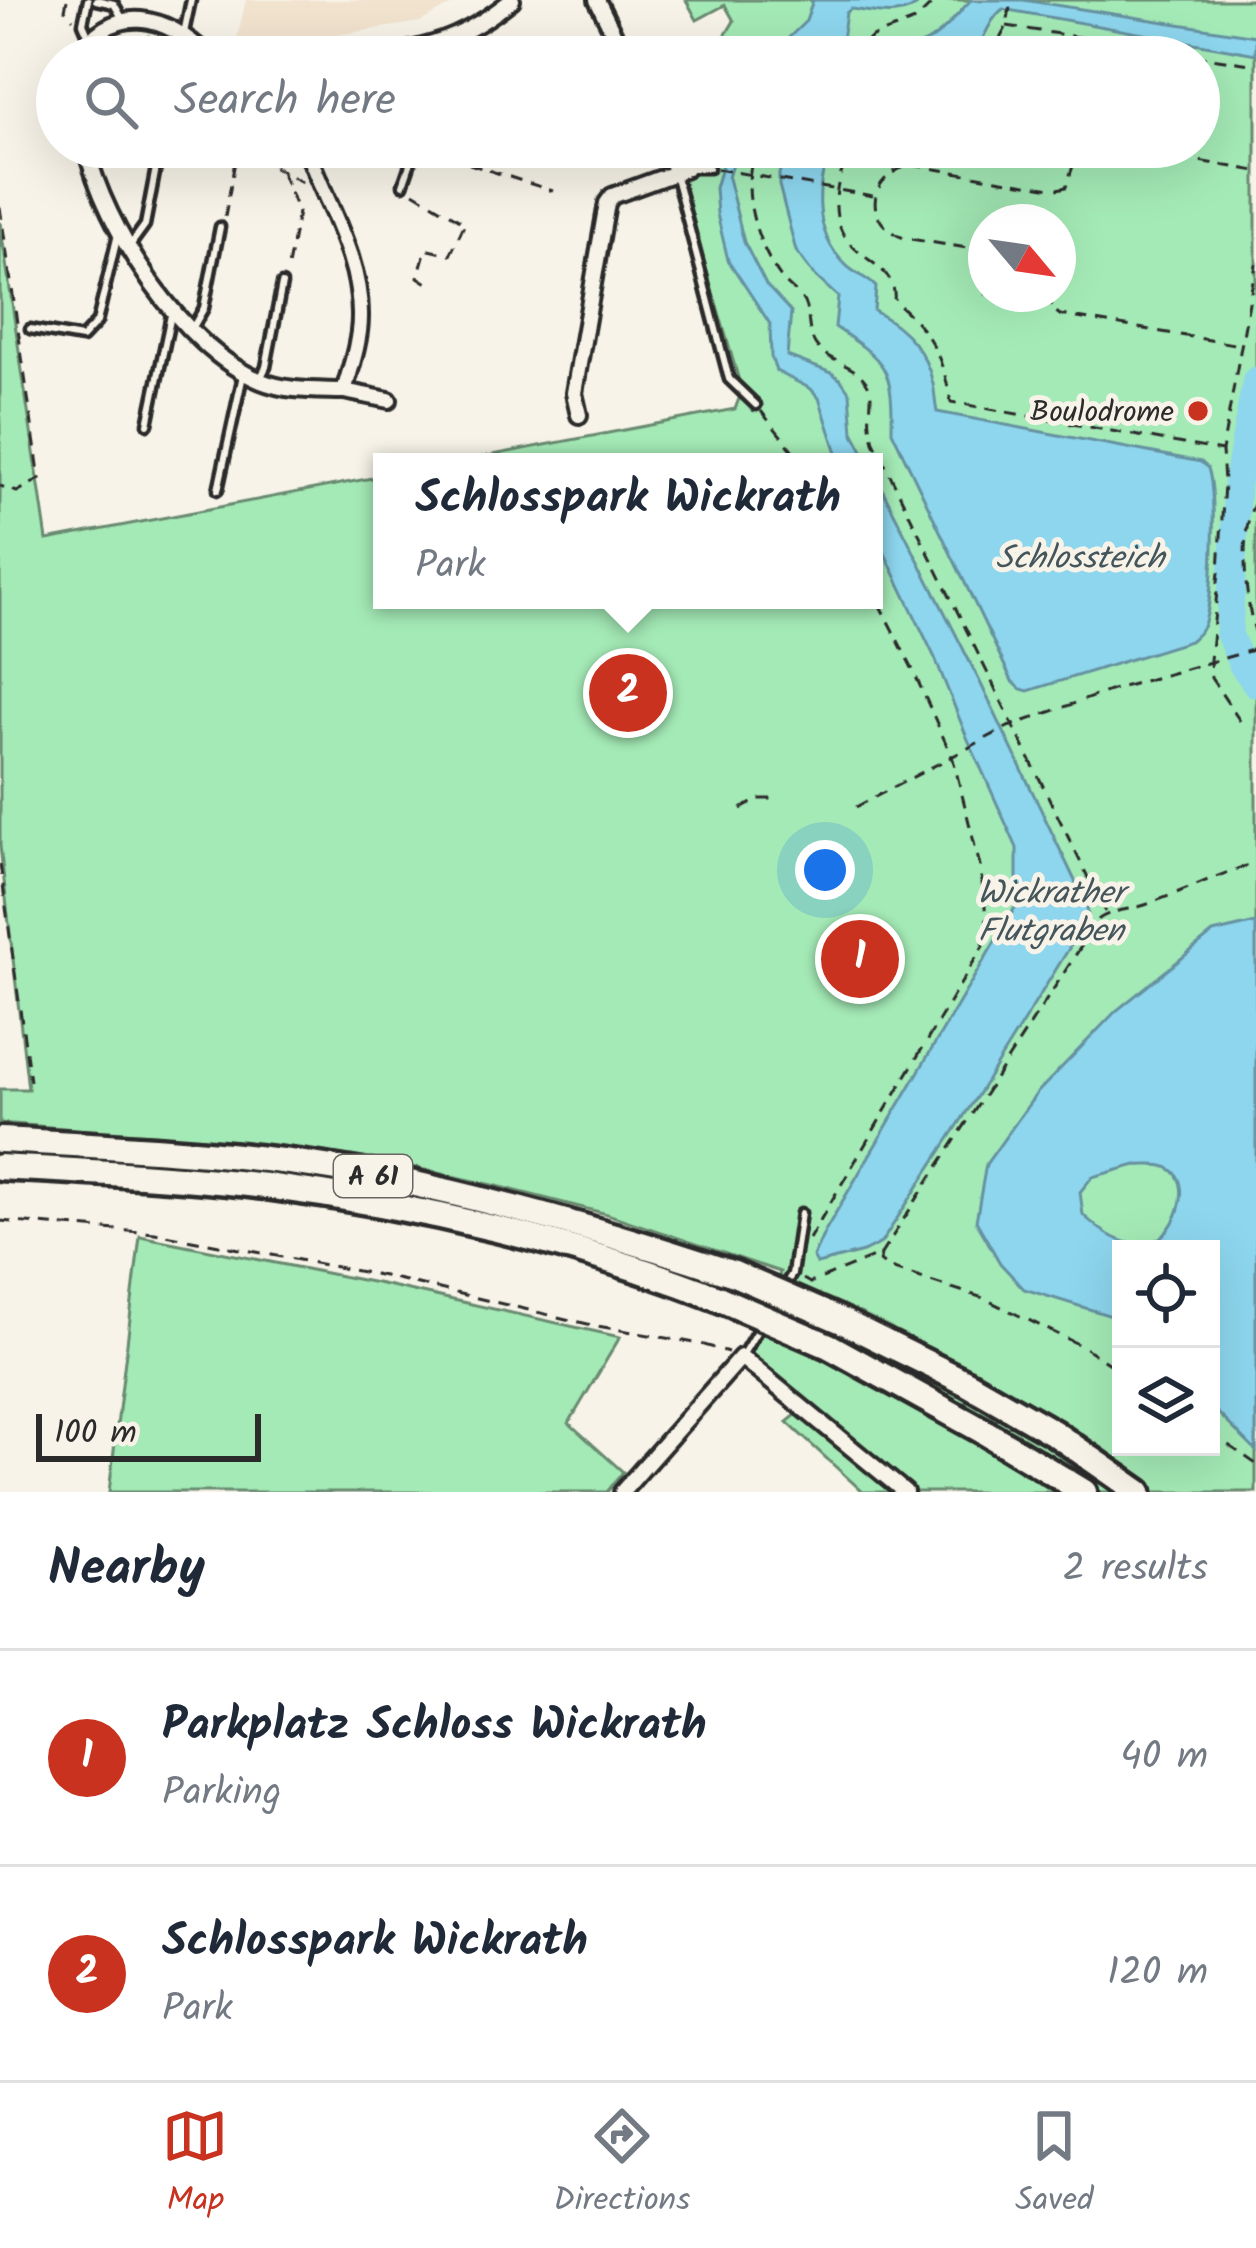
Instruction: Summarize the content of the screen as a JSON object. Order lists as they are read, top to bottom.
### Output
{
  "streets": {
    "highway": ["A 61"]
  },
  "water": ["Schlossteich", "Wickrather Flutgraben"],
  "places": ["Boulodrome"],
  "scale_bar": "100 m",
  "north": "bottom right",
  "page": {
    "search": "Search here",
    "popup": ["Schlosspark Wickrath", "Park"],
    "pins": ["2", "1"],
    "scale": "100 m",
    "heading": ["Nearby", "2 results"],
    "list": [
      {
        "mark": "1",
        "name": "Parkplatz Schloss Wickrath",
        "note": "Parking",
        "value": "40 m"
      },
      {
        "mark": "2",
        "name": "Schlosspark Wickrath",
        "note": "Park",
        "value": "120 m"
      }
    ],
    "nav": ["Map", "Directions", "Saved"]
  }
}
